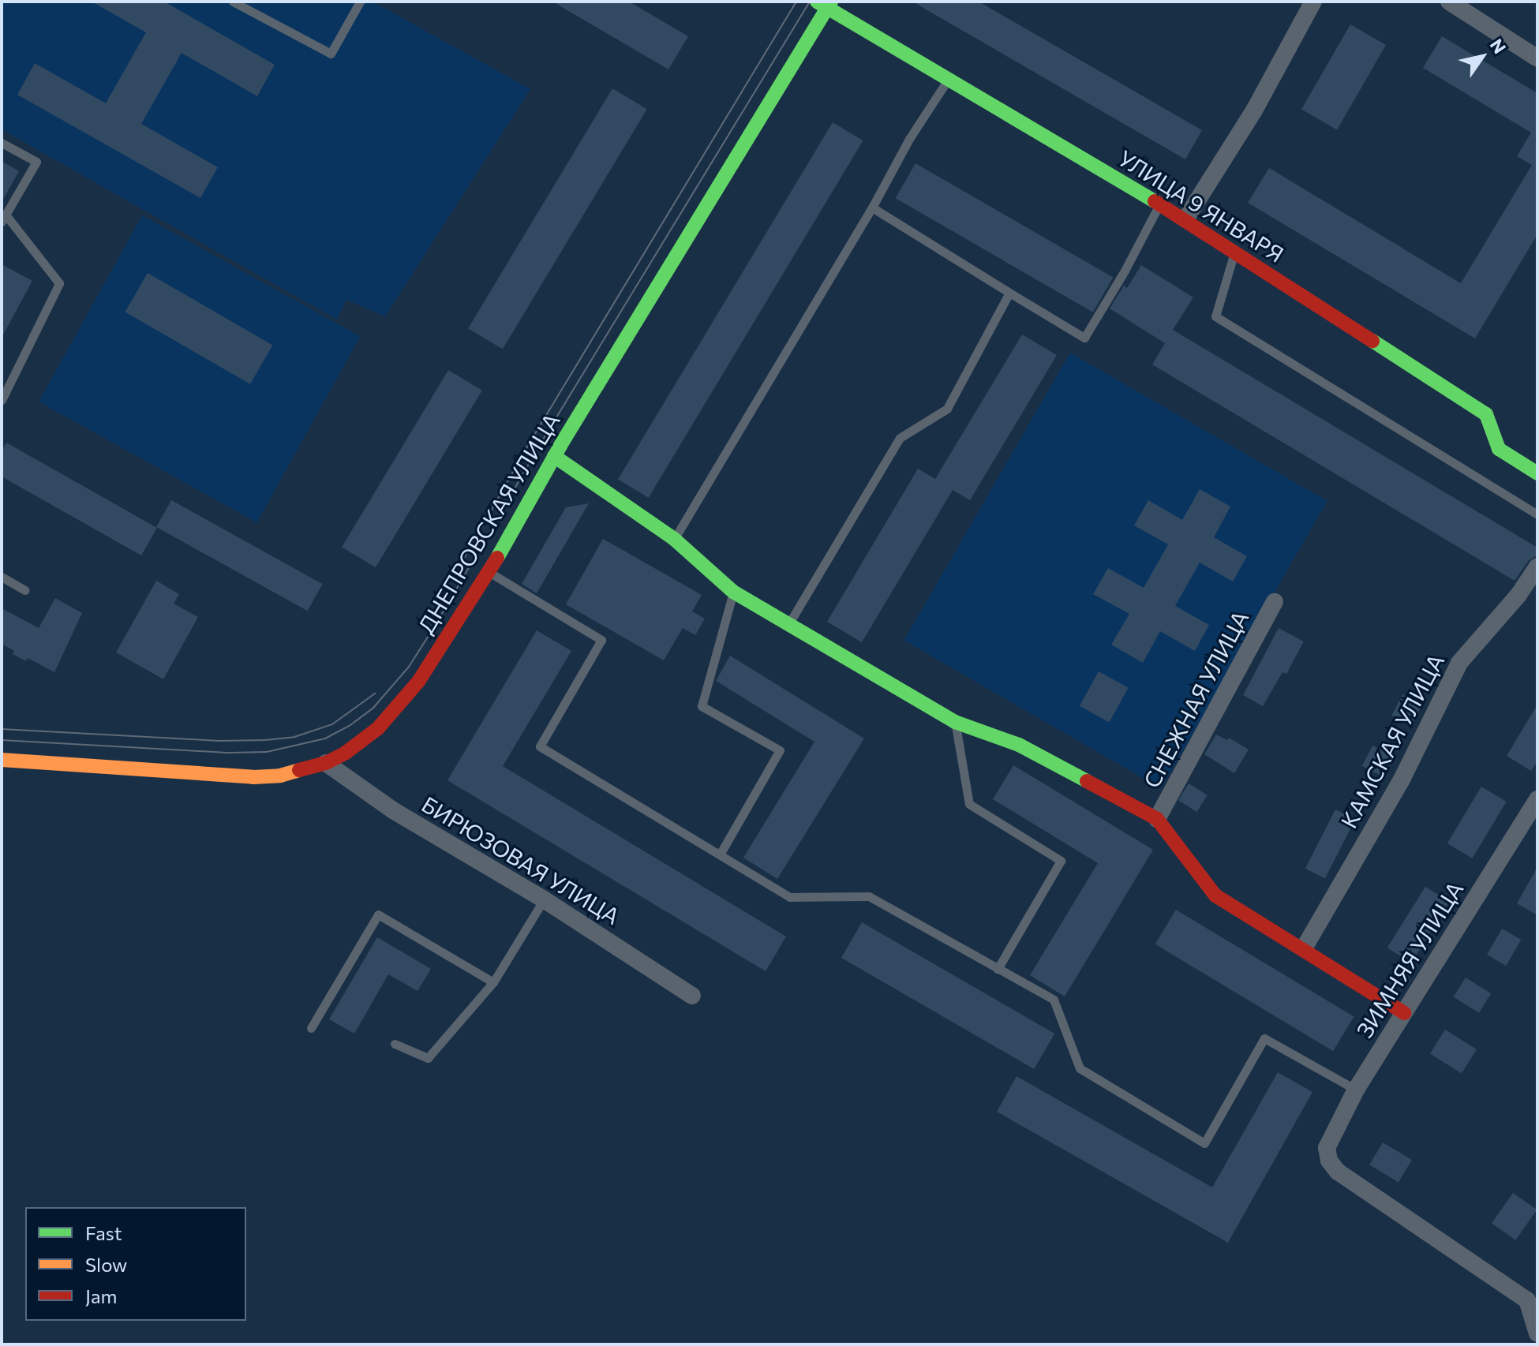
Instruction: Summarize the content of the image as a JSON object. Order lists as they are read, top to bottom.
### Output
{
  "streets": {
    "street": [
      "УЛИЦА 9 ЯНВАРЯ",
      "ДНЕПРОВСКАЯ УЛИЦА",
      "СНЕЖНАЯ УЛИЦА",
      "КАМСКАЯ УЛИЦА",
      "БИРЮЗОВАЯ УЛИЦА",
      "ЗИМНЯЯ УЛИЦА"
    ]
  },
  "crossings": [
    ["УЛИЦА 9 ЯНВАРЯ", "ДНЕПРОВСКАЯ УЛИЦА"],
    ["ДНЕПРОВСКАЯ УЛИЦА", "БИРЮЗОВАЯ УЛИЦА"]
  ],
  "legend": ["Fast", "Slow", "Jam"],
  "north": "top right"
}
